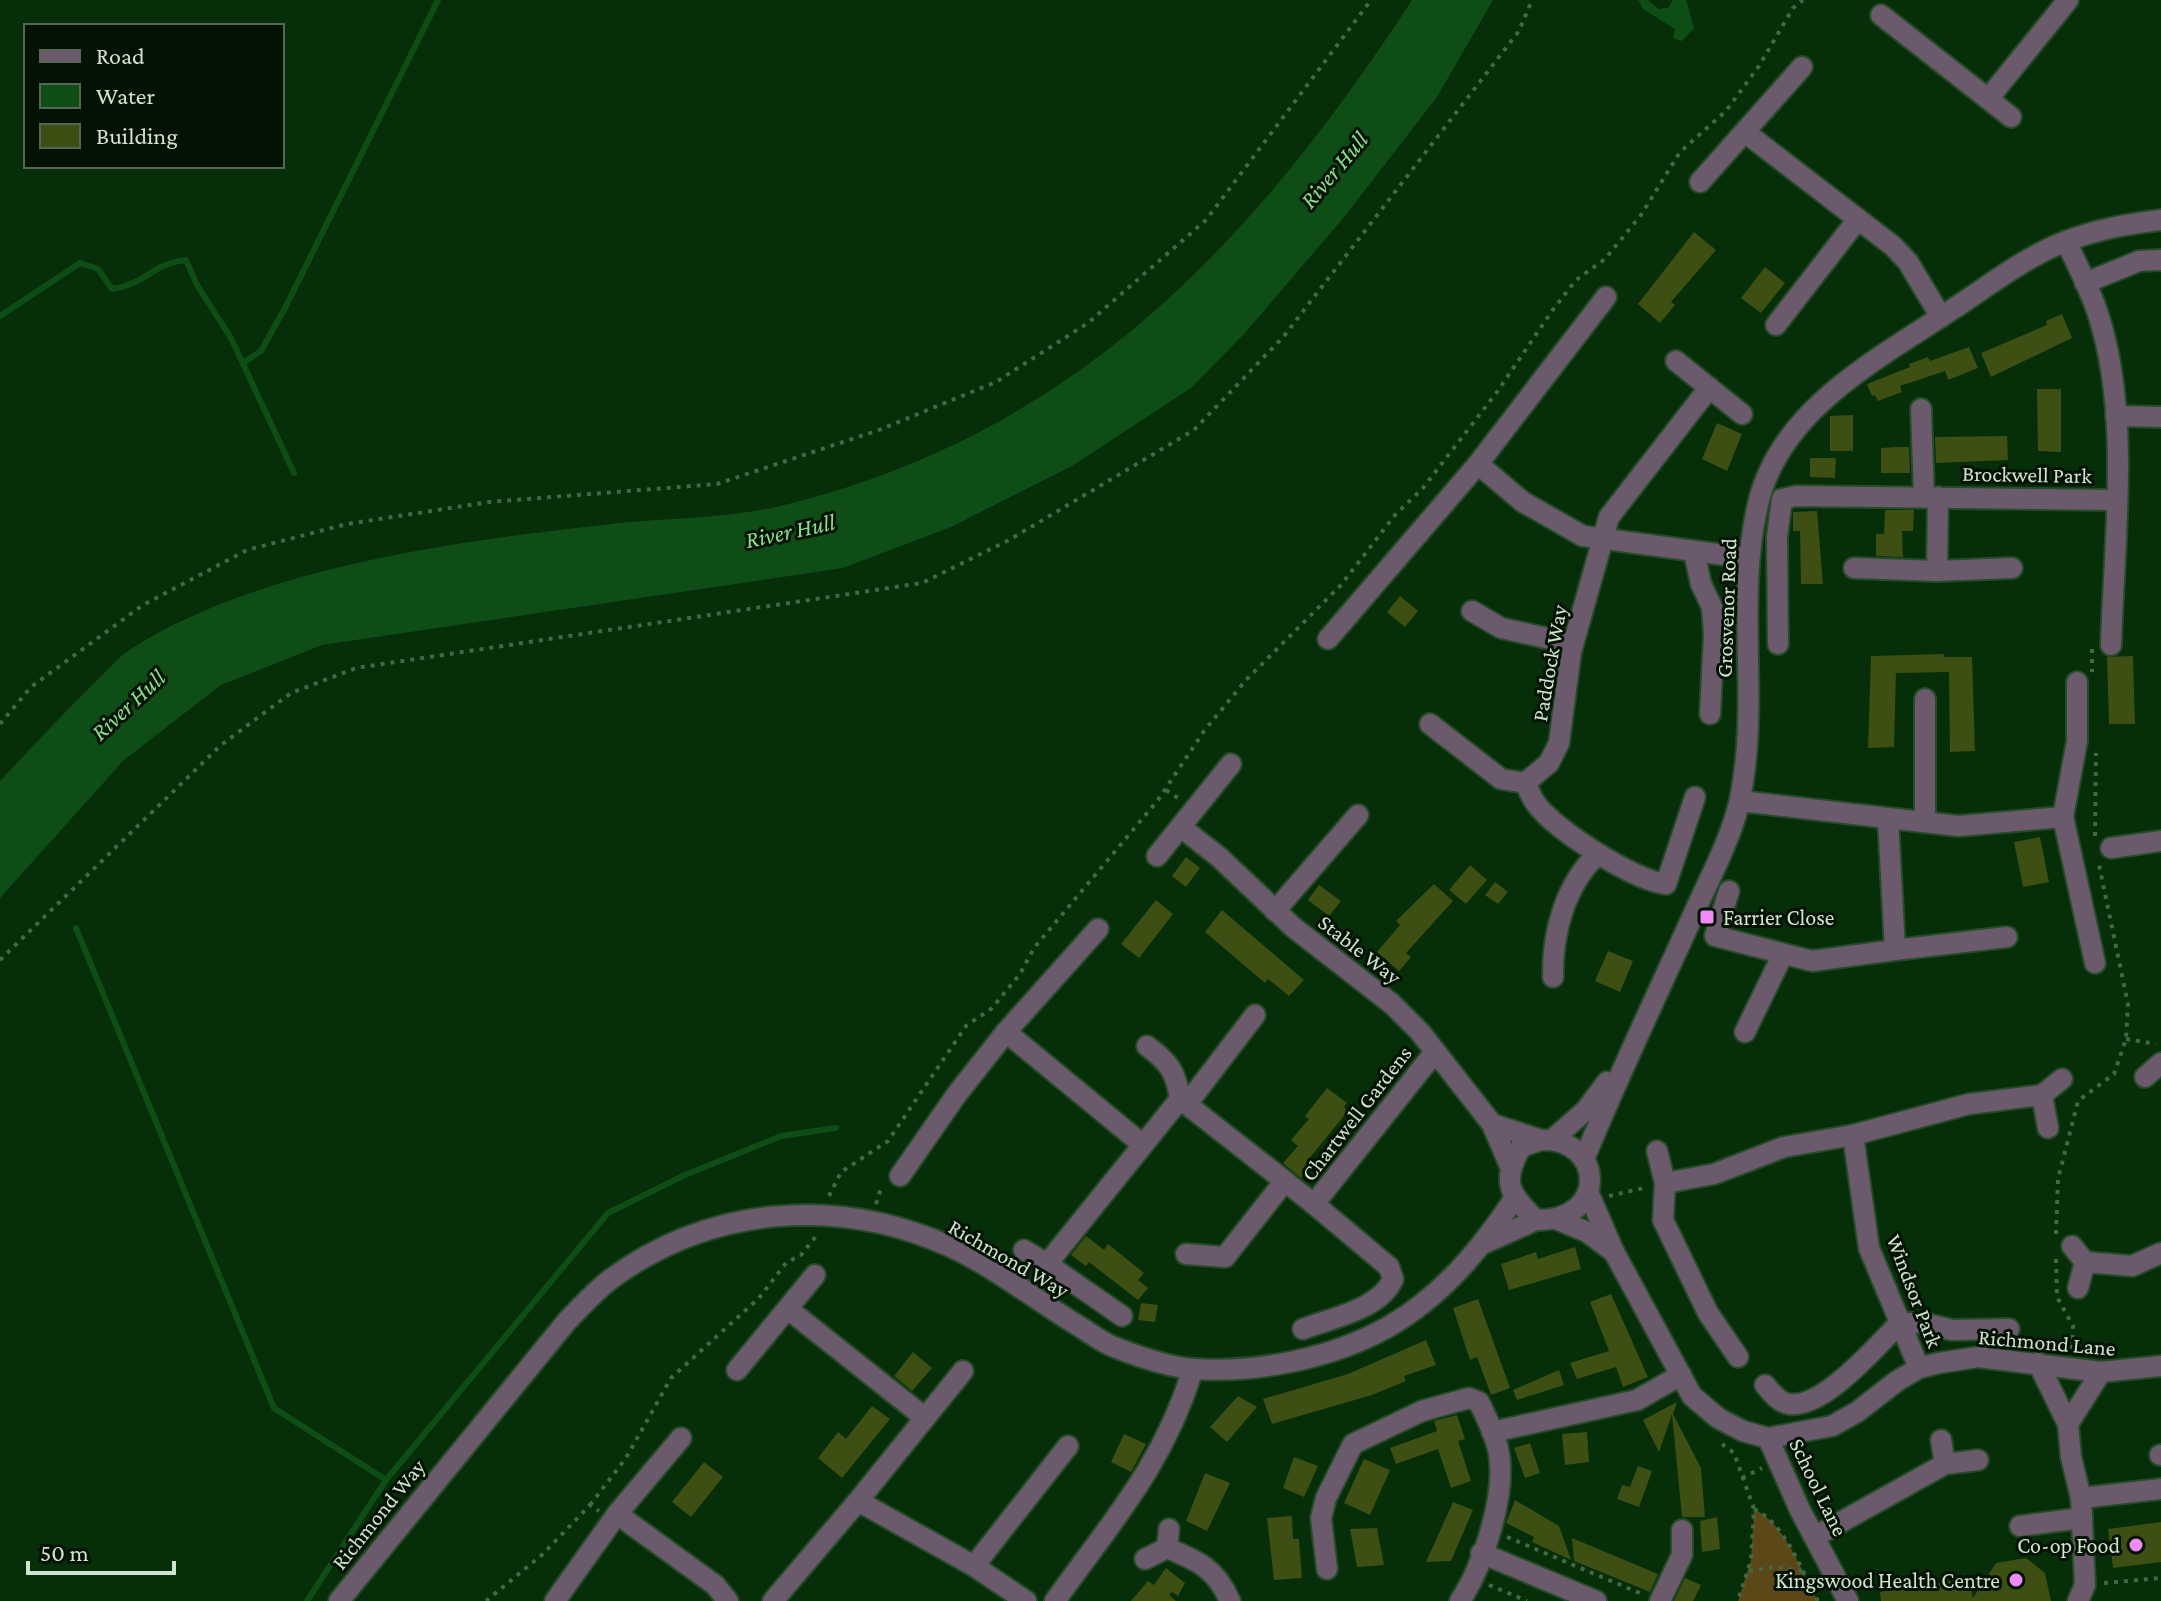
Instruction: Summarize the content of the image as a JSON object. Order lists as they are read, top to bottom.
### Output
{
  "streets": {
    "street": [
      "Brockwell Park",
      "Grosvenor Road",
      "Paddock Way",
      "Stable Way",
      "Chartwell Gardens",
      "Richmond Way",
      "Windsor Park",
      "Richmond Lane",
      "School Lane"
    ]
  },
  "crossings": [
    ["Brockwell Park", "Grosvenor Road"],
    ["Grosvenor Road", "Stable Way"],
    ["Grosvenor Road", "Richmond Way"],
    ["Stable Way", "Chartwell Gardens"],
    ["Stable Way", "Richmond Way"],
    ["Windsor Park", "Richmond Lane"],
    ["Richmond Lane", "School Lane"]
  ],
  "water": ["River Hull"],
  "places": {
    "transit": ["Farrier Close"],
    "other": ["Co-op Food", "Kingswood Health Centre"]
  },
  "legend": ["Road", "Water", "Building"],
  "scale_bar": "50 m"
}
